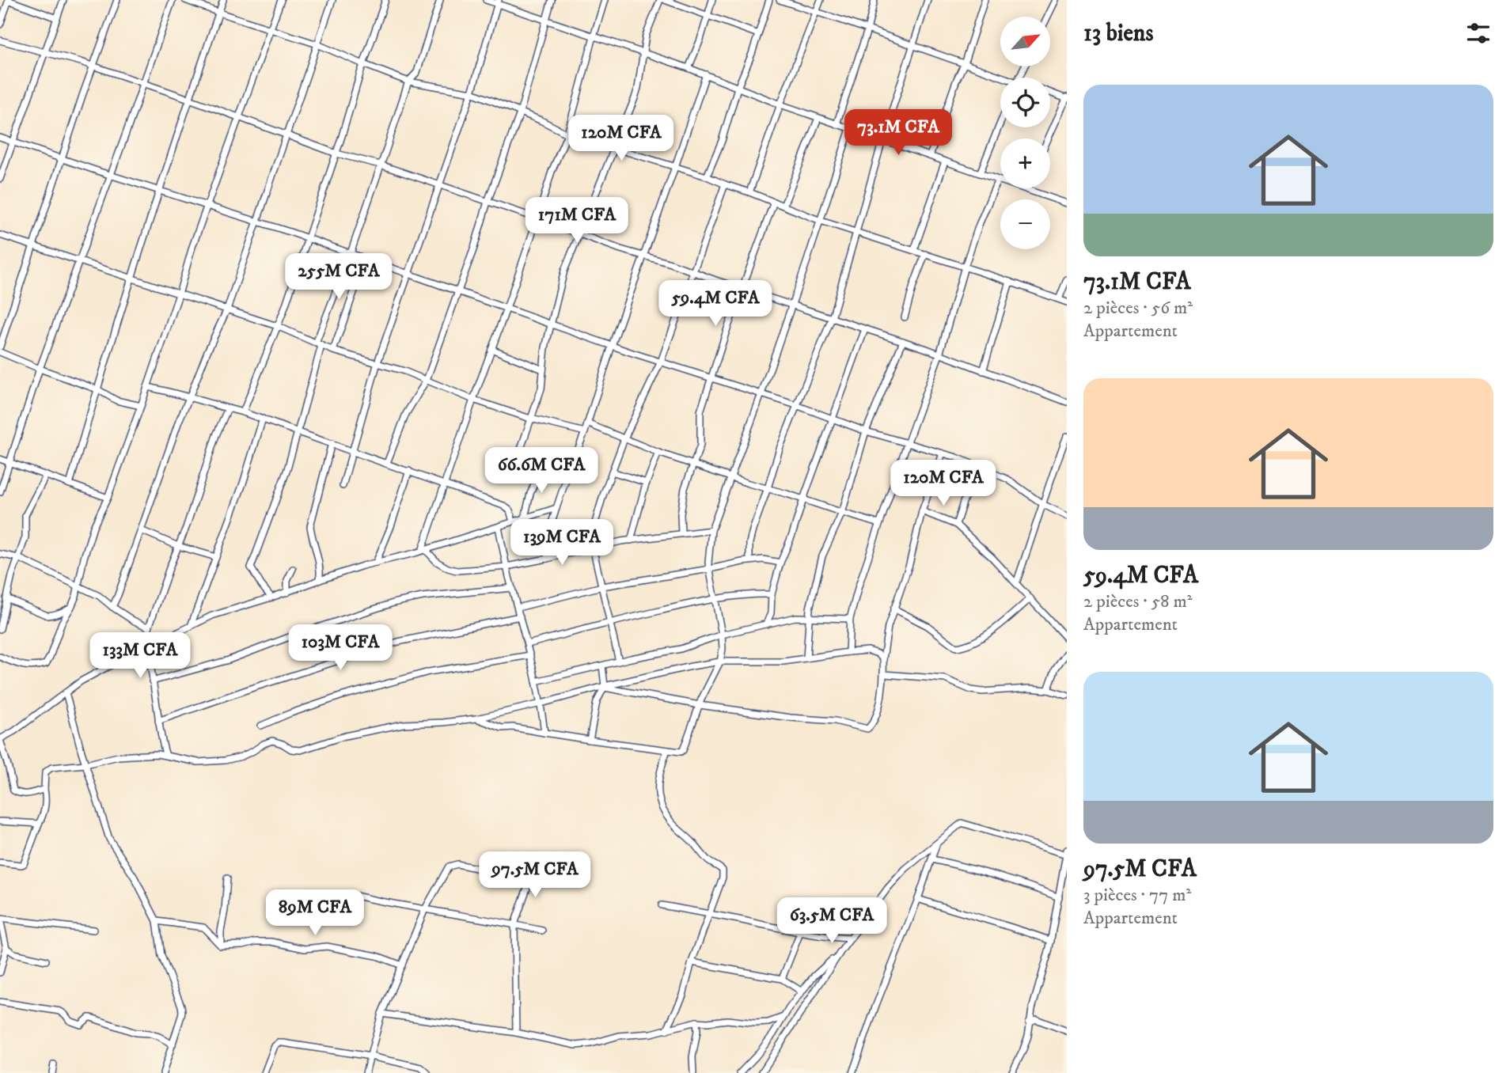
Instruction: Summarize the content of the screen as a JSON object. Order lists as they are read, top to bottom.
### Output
{
  "north": "top right",
  "page": {
    "heading": "13 biens",
    "map_buttons": ["+", "−"],
    "list": [
      {
        "name": "73.1M CFA",
        "note": "2 pièces · 56 m² · Appartement"
      },
      {
        "name": "59.4M CFA",
        "note": "2 pièces · 58 m² · Appartement"
      },
      {
        "name": "97.5M CFA",
        "note": "3 pièces · 77 m² · Appartement"
      }
    ],
    "price": [
      "73.1M CFA",
      "120M CFA",
      "171M CFA",
      "255M CFA",
      "59.4M CFA",
      "66.6M CFA",
      "120M CFA",
      "139M CFA",
      "103M CFA",
      "133M CFA",
      "97.5M CFA",
      "89M CFA",
      "63.5M CFA"
    ]
  }
}
